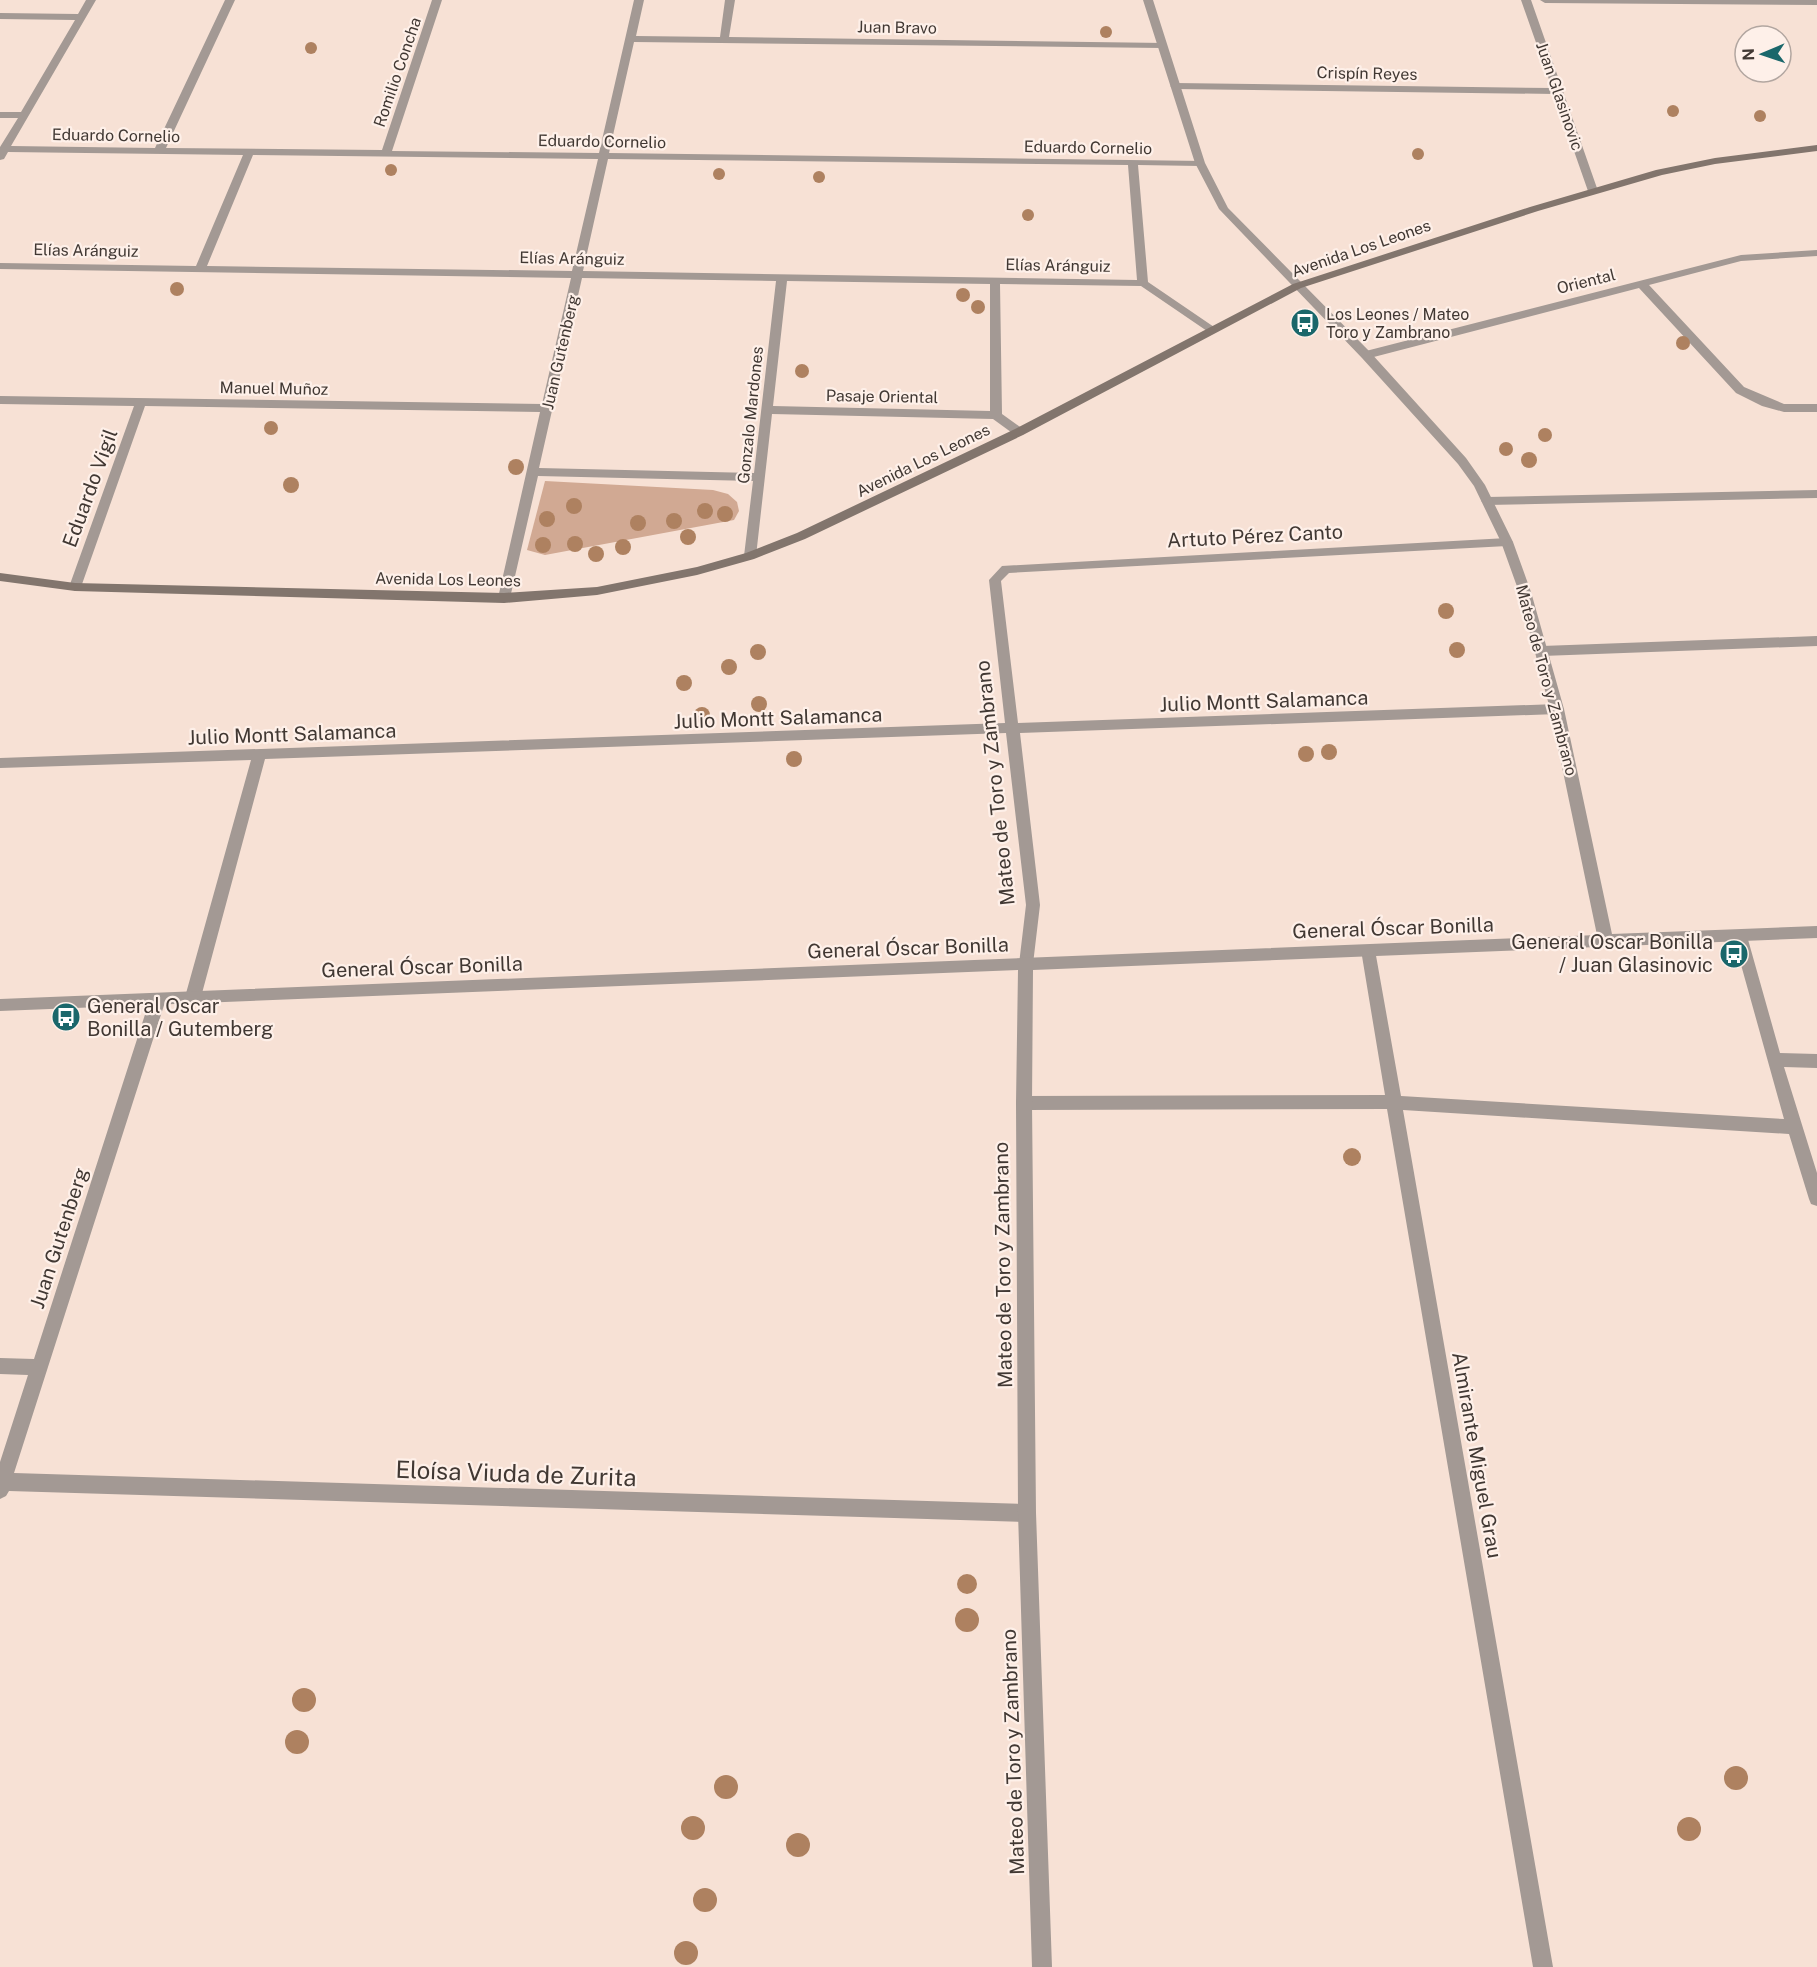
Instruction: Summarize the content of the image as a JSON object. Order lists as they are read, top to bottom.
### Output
{
  "streets": {
    "main road": ["Avenida Los Leones"],
    "street": [
      "Juan Bravo",
      "Romilio Concha",
      "Crispín Reyes",
      "Juan Glasinovic",
      "Eduardo Cornelio",
      "Elías Aránguiz",
      "Oriental",
      "Juan Gutenberg",
      "Manuel Muñoz",
      "Pasaje Oriental",
      "Gonzalo Mardones",
      "Eduardo Vigil",
      "Artuto Pérez Canto",
      "Mateo de Toro y Zambrano",
      "Julio Montt Salamanca",
      "General Óscar Bonilla",
      "Almirante Miguel Grau",
      "Eloísa Viuda de Zurita"
    ]
  },
  "crossings": [
    ["Juan Bravo", "Juan Gutenberg"],
    ["Juan Bravo", "Mateo de Toro y Zambrano"],
    ["Romilio Concha", "Eduardo Cornelio"],
    ["Crispín Reyes", "Juan Glasinovic"],
    ["Crispín Reyes", "Mateo de Toro y Zambrano"],
    ["Juan Glasinovic", "Avenida Los Leones"],
    ["Eduardo Cornelio", "Juan Gutenberg"],
    ["Eduardo Cornelio", "Mateo de Toro y Zambrano"],
    ["Avenida Los Leones", "Juan Gutenberg"],
    ["Avenida Los Leones", "Gonzalo Mardones"],
    ["Avenida Los Leones", "Eduardo Vigil"],
    ["Avenida Los Leones", "Mateo de Toro y Zambrano"],
    ["Elías Aránguiz", "Juan Gutenberg"],
    ["Elías Aránguiz", "Gonzalo Mardones"],
    ["Oriental", "Mateo de Toro y Zambrano"],
    ["Juan Gutenberg", "Manuel Muñoz"],
    ["Juan Gutenberg", "General Óscar Bonilla"],
    ["Juan Gutenberg", "Eloísa Viuda de Zurita"],
    ["Manuel Muñoz", "Eduardo Vigil"],
    ["Pasaje Oriental", "Gonzalo Mardones"],
    ["Artuto Pérez Canto", "Mateo de Toro y Zambrano"],
    ["Mateo de Toro y Zambrano", "Julio Montt Salamanca"],
    ["Mateo de Toro y Zambrano", "General Óscar Bonilla"],
    ["Mateo de Toro y Zambrano", "Eloísa Viuda de Zurita"],
    ["General Óscar Bonilla", "Almirante Miguel Grau"]
  ],
  "places": {
    "bus stop": ["Los Leones / Mateo Toro y Zambrano", "General Oscar Bonilla / Juan Glasinovic", "General Oscar Bonilla / Gutemberg"]
  },
  "north": "left"
}
